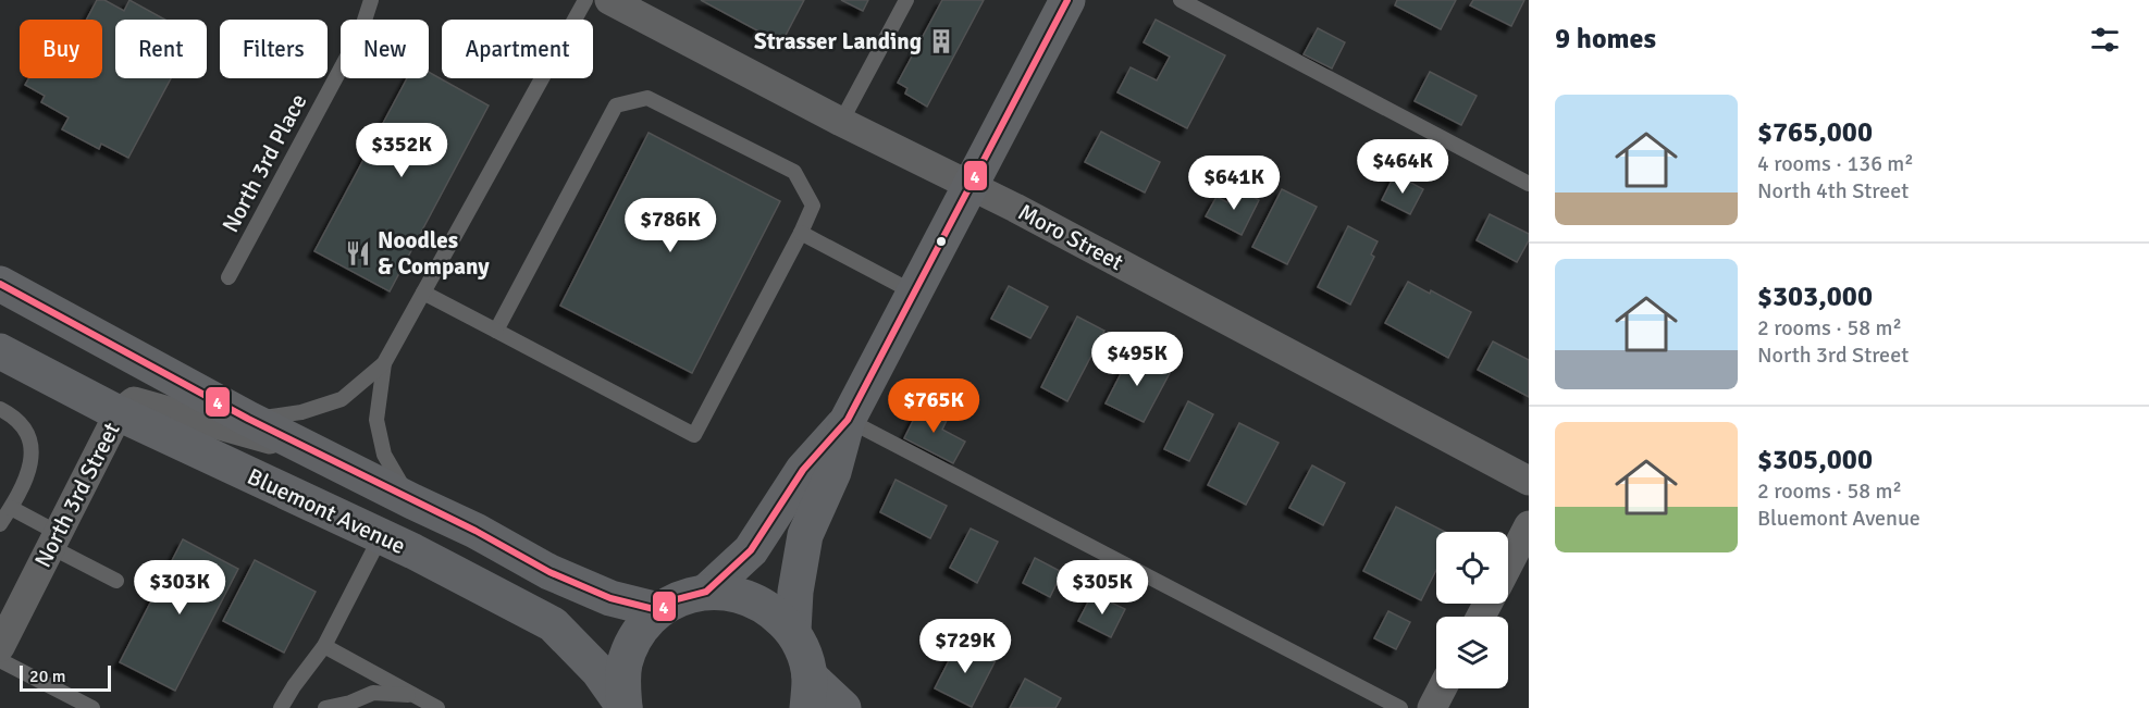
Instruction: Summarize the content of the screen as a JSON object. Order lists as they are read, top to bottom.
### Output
{
  "streets": {
    "main road": ["Bluemont Avenue"],
    "street": ["Moro Street", "North 3rd Street"],
    "lane": ["North 3rd Place"]
  },
  "crossings": [
    ["North 3rd Street", "Bluemont Avenue"]
  ],
  "places": {
    "building": ["Strasser Landing"],
    "restaurant": ["Noodles & Company"]
  },
  "lines": ["transit line 4"],
  "scale_bar": "20 m",
  "page": {
    "heading": "9 homes",
    "chip": [
      "Buy",
      "Rent",
      "Filters",
      "New",
      "Apartment"
    ],
    "list": [
      {
        "name": "$765,000",
        "note": "4 rooms · 136 m² · North 4th Street"
      },
      {
        "name": "$303,000",
        "note": "2 rooms · 58 m² · North 3rd Street"
      },
      {
        "name": "$305,000",
        "note": "2 rooms · 58 m² · Bluemont Avenue"
      }
    ],
    "price": [
      "$352K",
      "$464K",
      "$641K",
      "$786K",
      "$495K",
      "$765K",
      "$303K",
      "$305K",
      "$729K"
    ],
    "scale": "20 m"
  }
}
